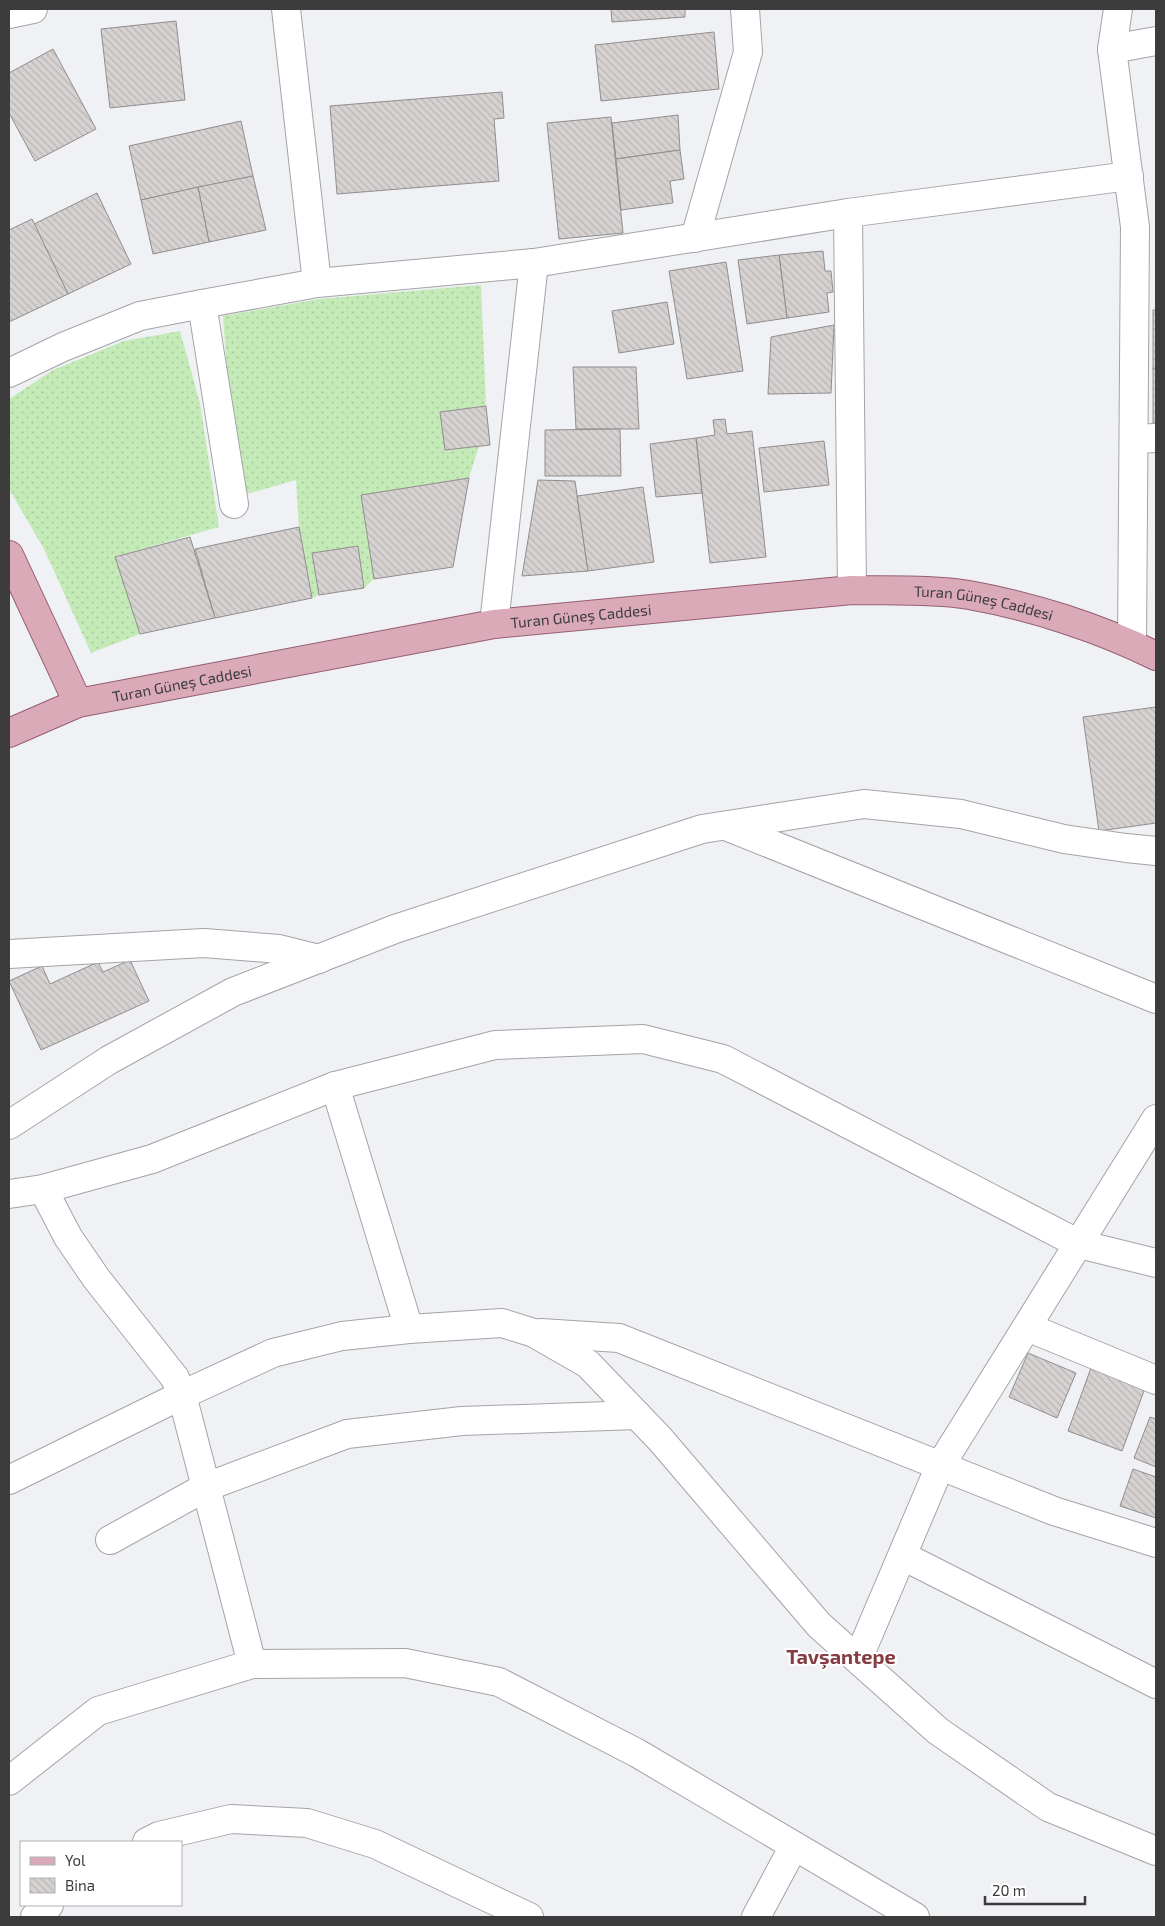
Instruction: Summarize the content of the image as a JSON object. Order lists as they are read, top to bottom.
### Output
{
  "streets": {
    "main road": ["Turan Güneş Caddesi"]
  },
  "districts": ["Tavşantepe"],
  "legend": ["Yol", "Bina"],
  "scale_bar": "20 m"
}
